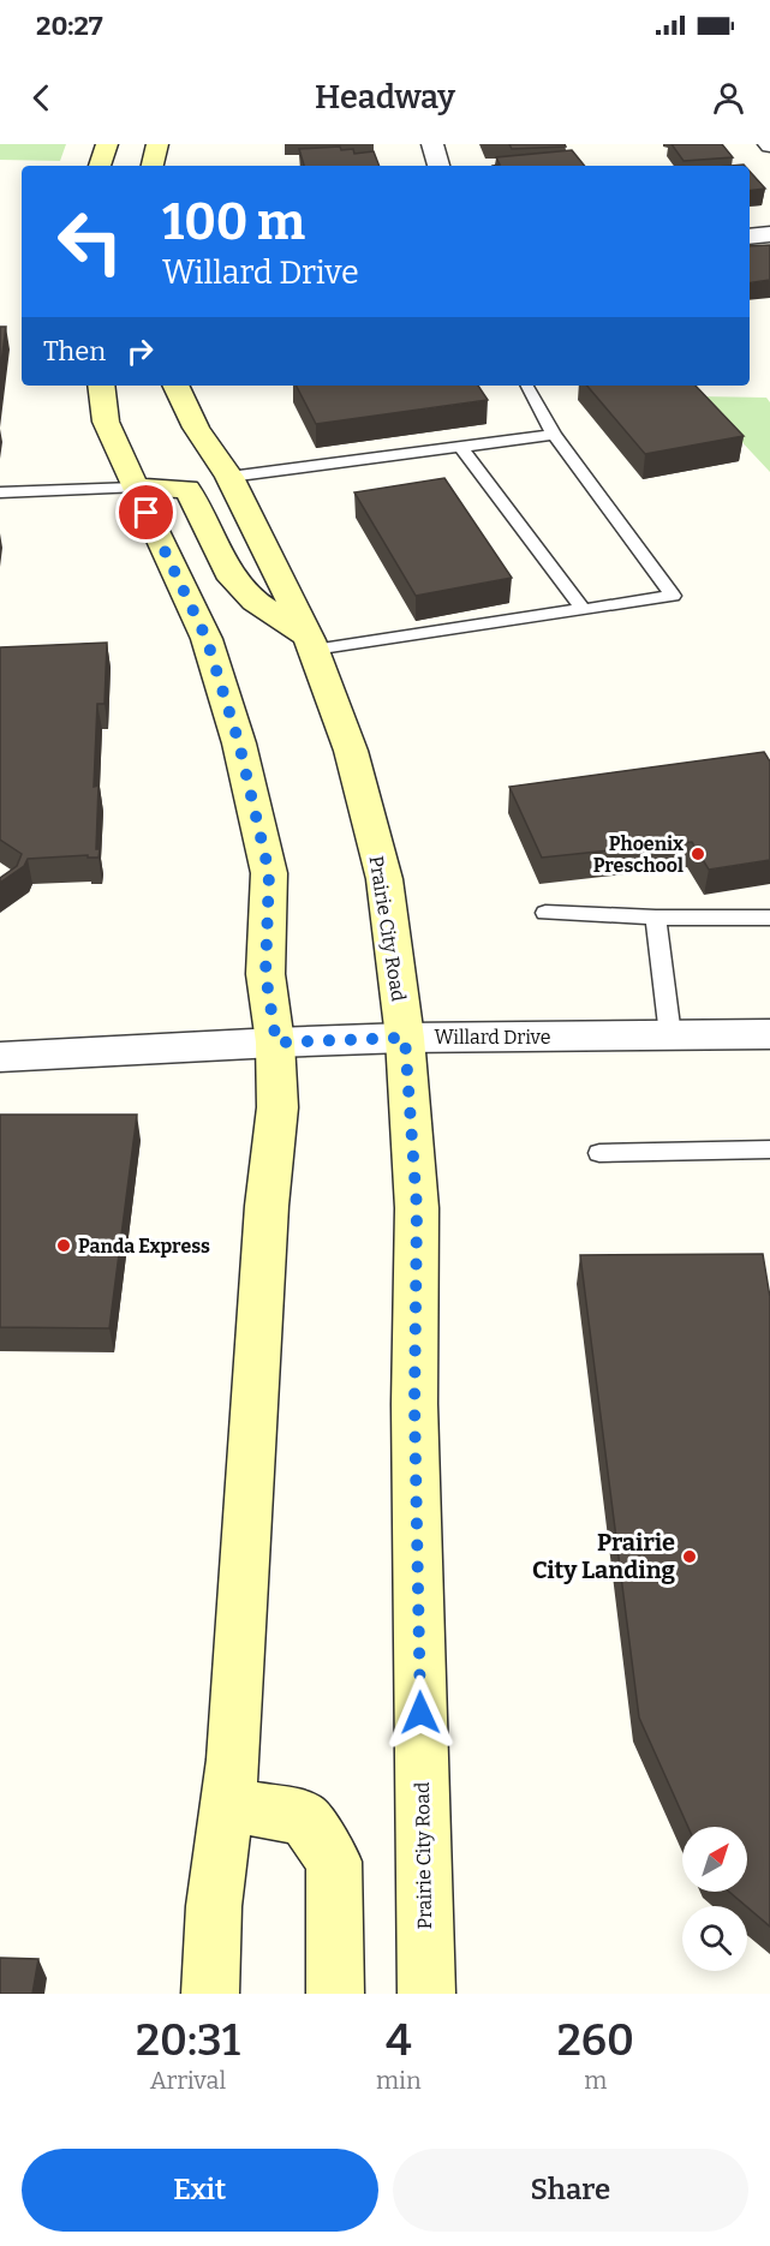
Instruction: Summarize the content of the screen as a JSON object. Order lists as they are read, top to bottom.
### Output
{
  "streets": {
    "main road": ["Prairie City Road"],
    "street": ["Willard Drive"]
  },
  "crossings": [
    ["Prairie City Road", "Willard Drive"]
  ],
  "places": ["Phoenix Preschool", "Panda Express", "Prairie City Landing"],
  "north": "top right",
  "page": {
    "status": "20:27",
    "header": "Headway",
    "turn": ["100 m", "Willard Drive"],
    "then": "Then",
    "eta": [
      "20:31",
      "Arrival",
      "4",
      "min",
      "260",
      "m"
    ],
    "buttons": ["Exit", "Share"]
  }
}
